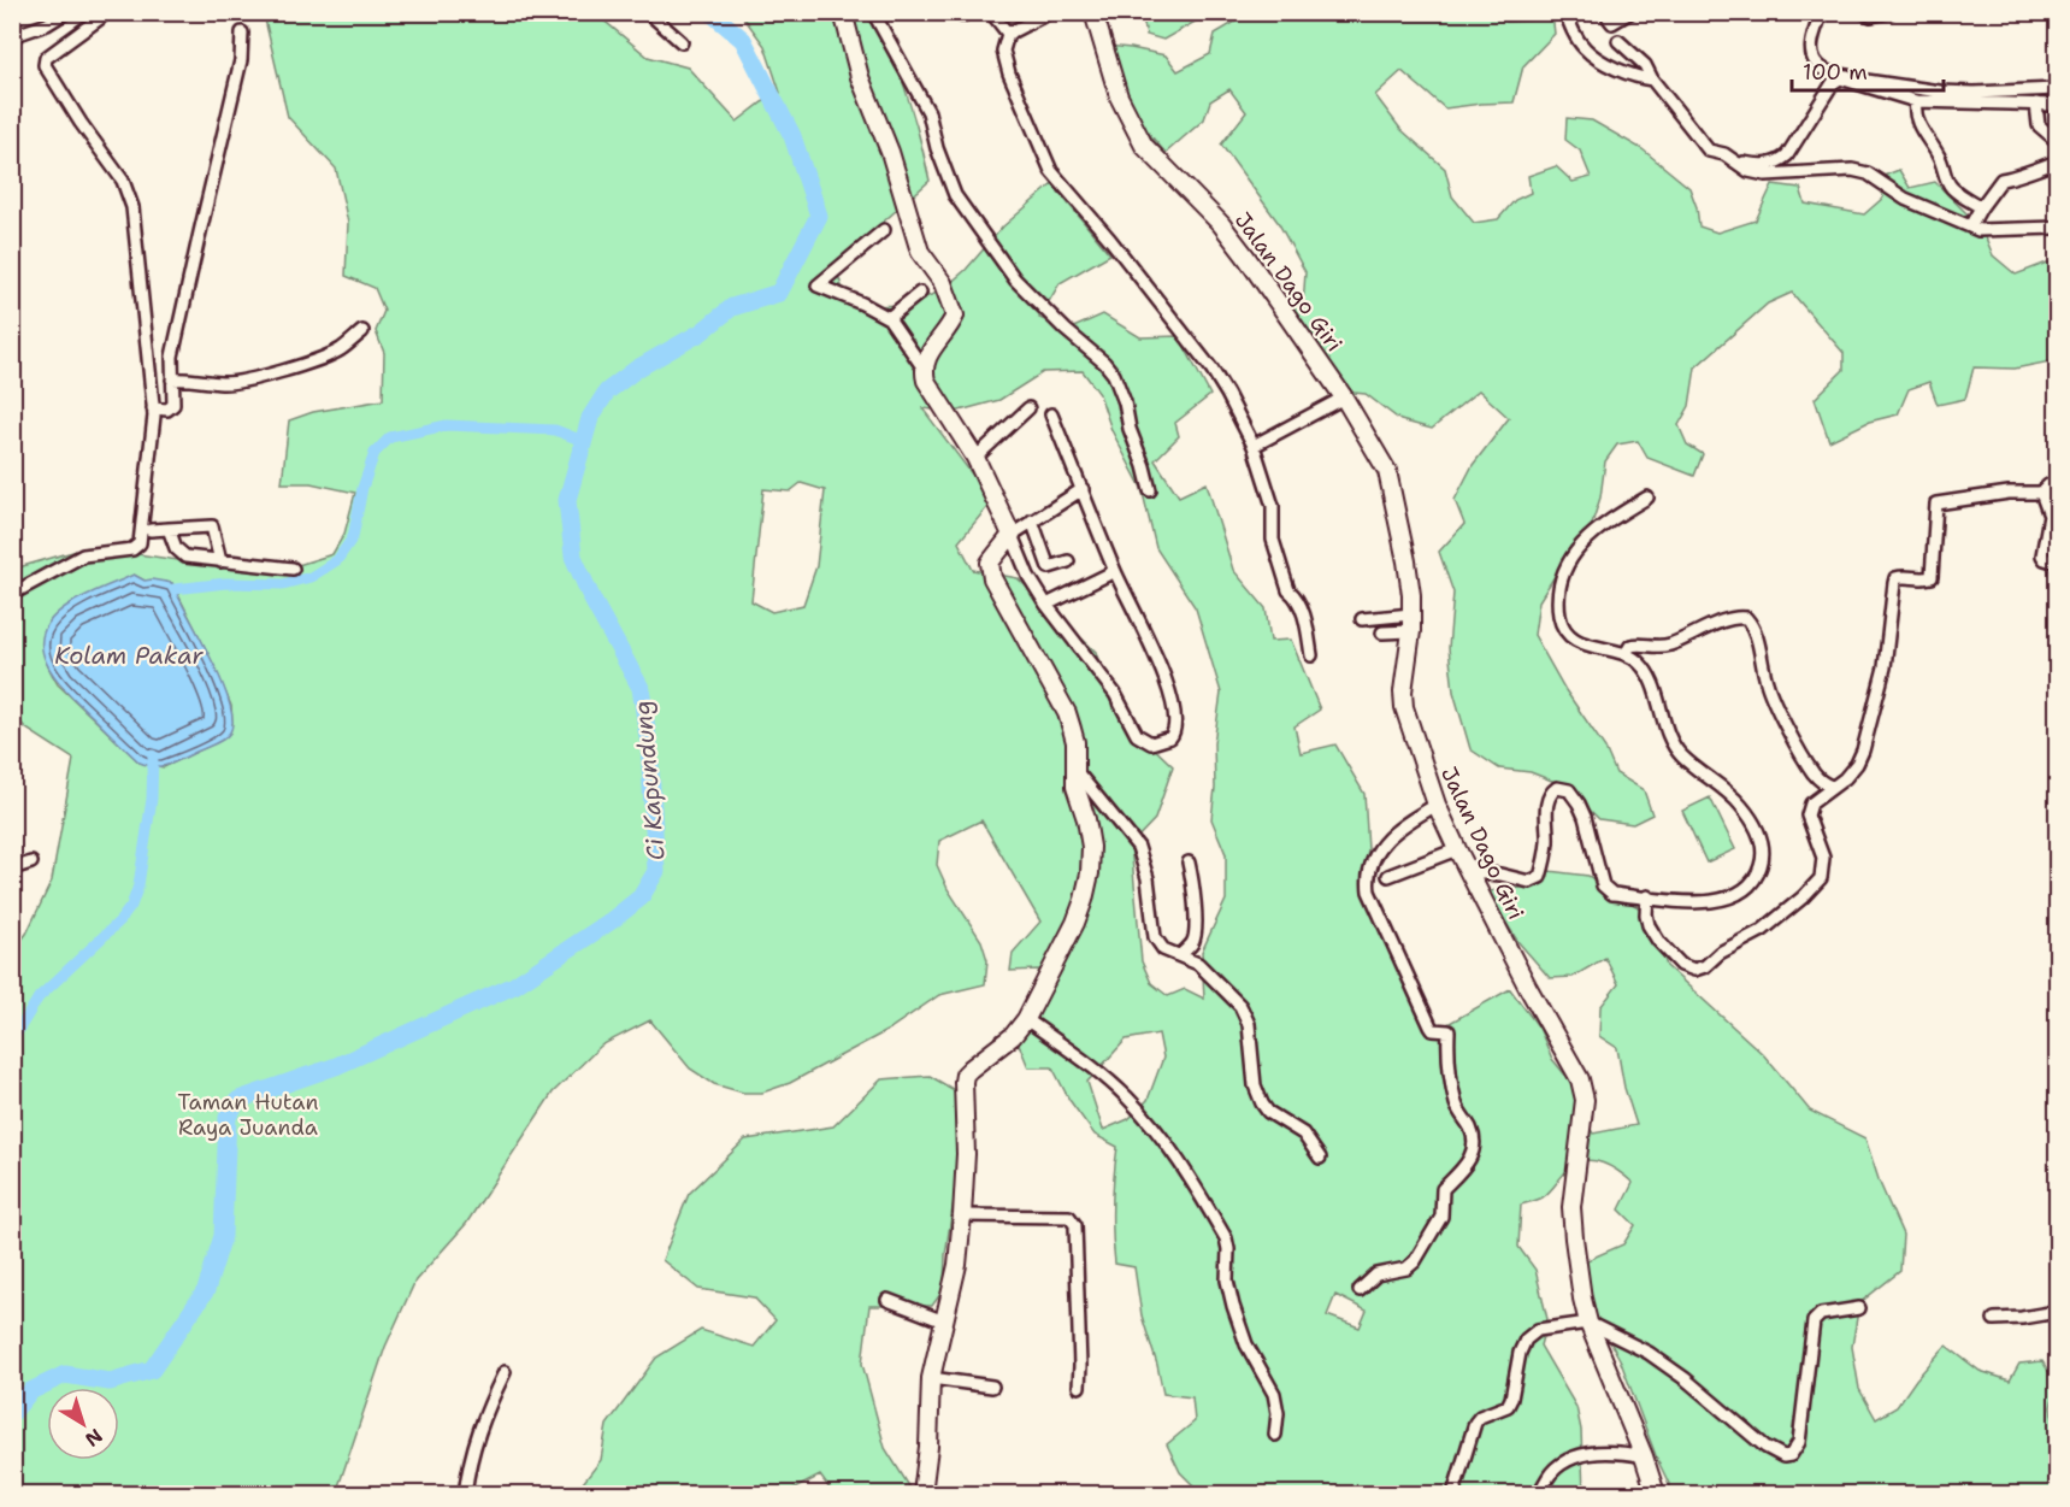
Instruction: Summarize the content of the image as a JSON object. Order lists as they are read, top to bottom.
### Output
{
  "streets": {
    "main road": ["Jalan Dago Giri"]
  },
  "water": ["Kolam Pakar", "Ci Kapundung"],
  "parks": ["Taman Hutan Raya Juanda"],
  "scale_bar": "100 m",
  "north": "bottom right"
}
